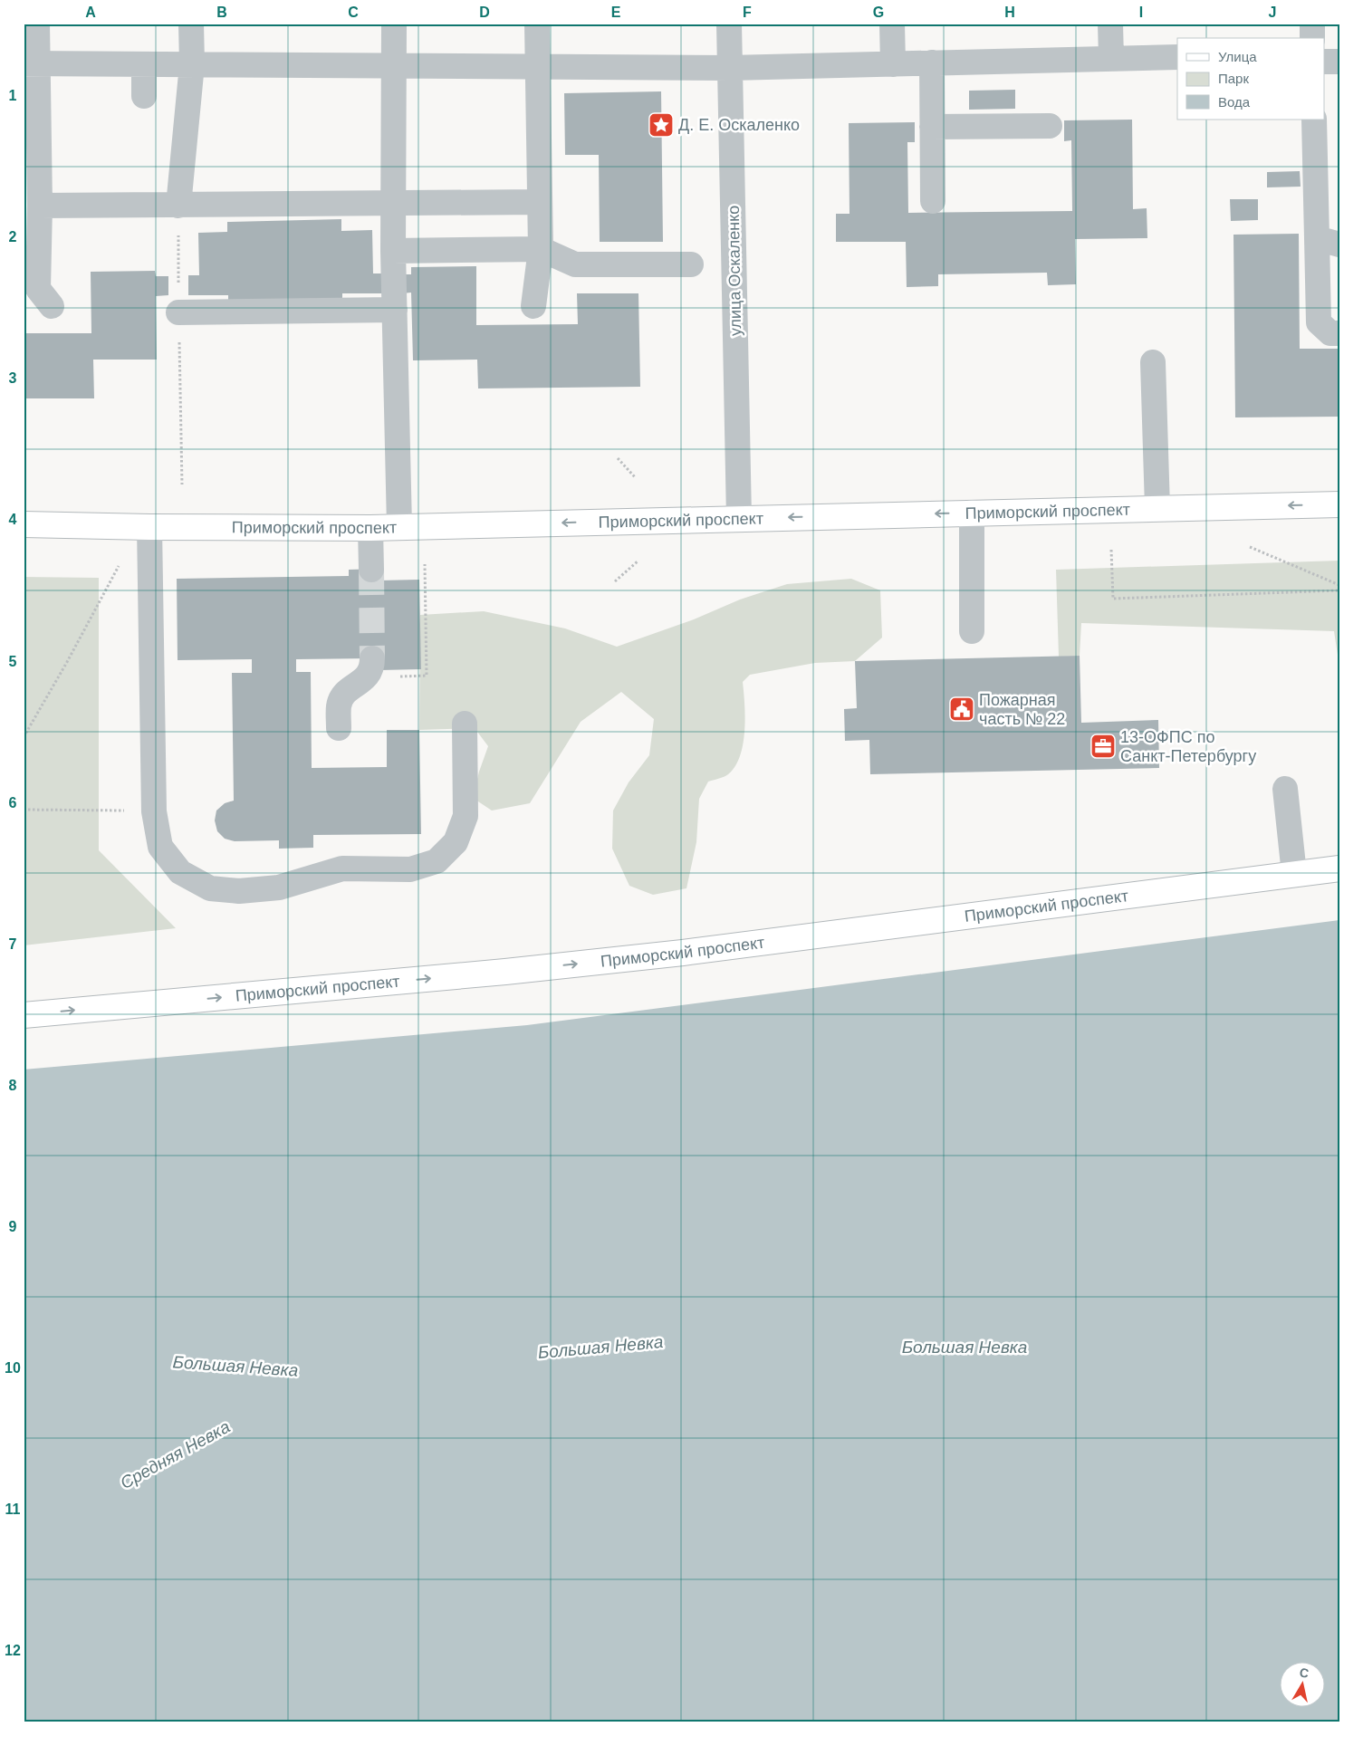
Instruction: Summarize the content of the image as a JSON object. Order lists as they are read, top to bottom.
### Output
{
  "streets": {
    "main road": ["Приморский проспект"],
    "street": ["улица Оскаленко"]
  },
  "crossings": [
    ["улица Оскаленко", "Приморский проспект"]
  ],
  "water": ["Большая Невка", "Средняя Невка"],
  "places": {
    "place": ["Д. Е. Оскаленко"],
    "public building": ["Пожарная часть № 22"],
    "office": ["13-ОФПС по Санкт-Петербургу"]
  },
  "legend": ["Улица", "Парк", "Вода"],
  "north": "top",
  "grid": {
    "columns": [
      "A",
      "B",
      "C",
      "D",
      "E",
      "F",
      "G",
      "H",
      "I",
      "J"
    ],
    "rows": [
      "1",
      "2",
      "3",
      "4",
      "5",
      "6",
      "7",
      "8",
      "9",
      "10",
      "11",
      "12"
    ]
  }
}
